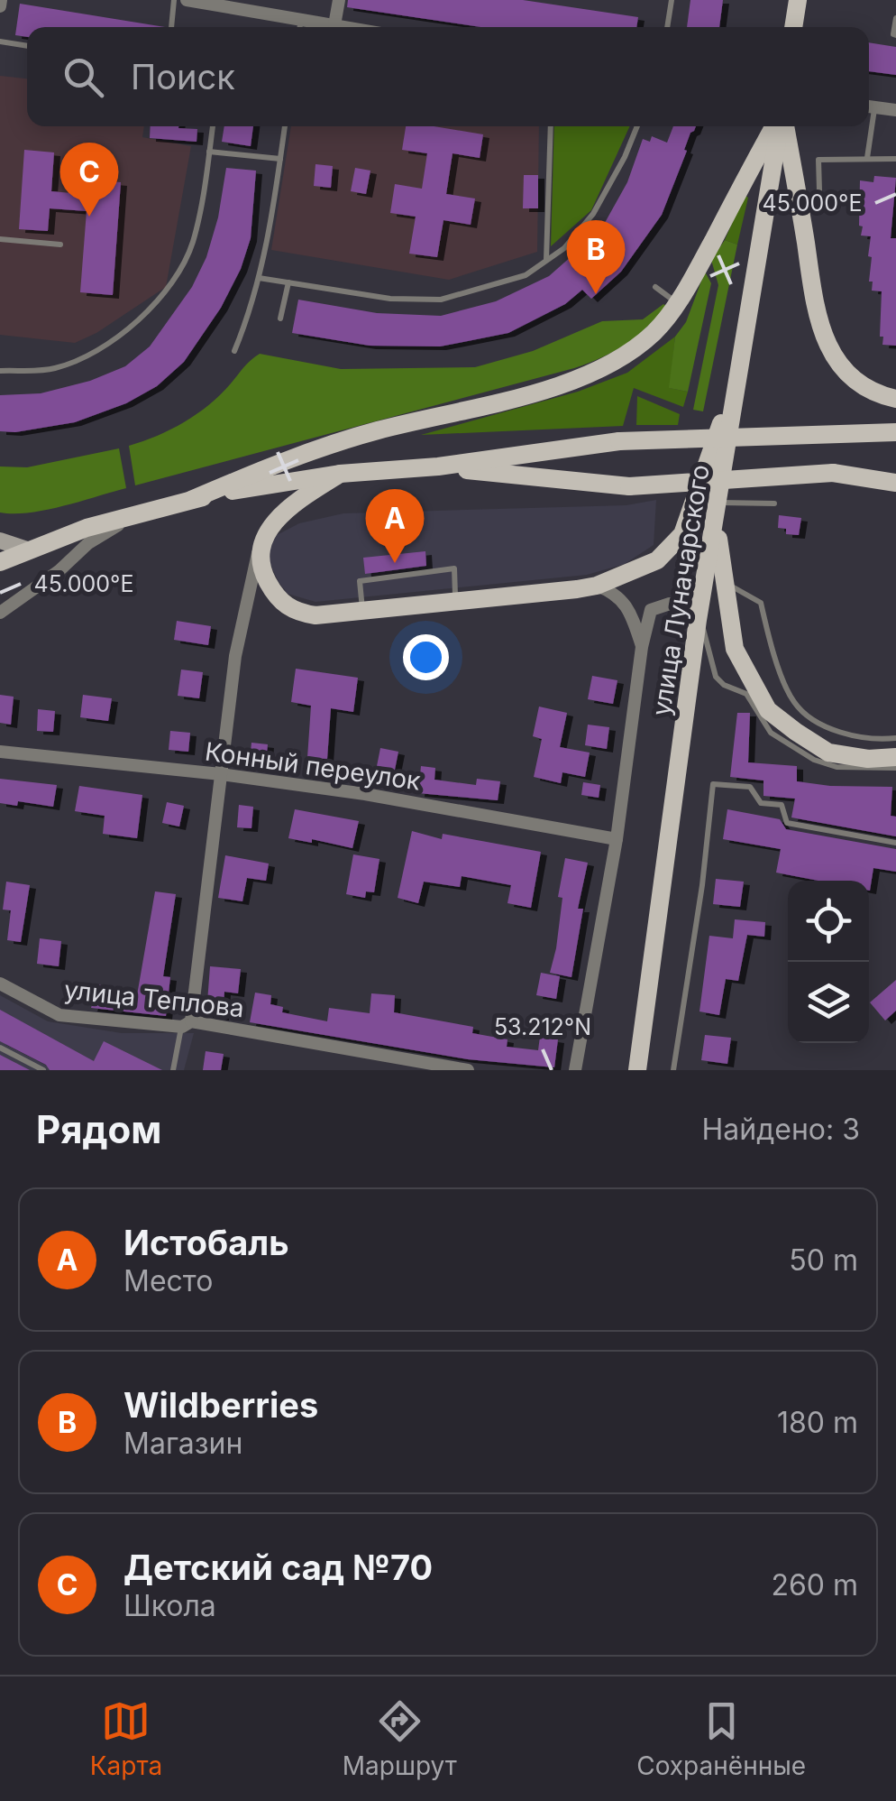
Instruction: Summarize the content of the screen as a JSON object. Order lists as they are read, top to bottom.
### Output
{
  "streets": {
    "main road": ["улица Луначарского"],
    "street": ["Конный переулок", "улица Теплова"]
  },
  "page": {
    "search": "Поиск",
    "pins": ["C", "B", "A"],
    "heading": ["Рядом", "Найдено: 3"],
    "list": [
      {
        "mark": "A",
        "name": "Истобаль",
        "note": "Место",
        "value": "50 m"
      },
      {
        "mark": "B",
        "name": "Wildberries",
        "note": "Магазин",
        "value": "180 m"
      },
      {
        "mark": "C",
        "name": "Детский сад №70",
        "note": "Школа",
        "value": "260 m"
      }
    ],
    "nav": ["Карта", "Маршрут", "Сохранённые"]
  },
  "coordinates": ["45.000°E", "53.212°N"]
}
